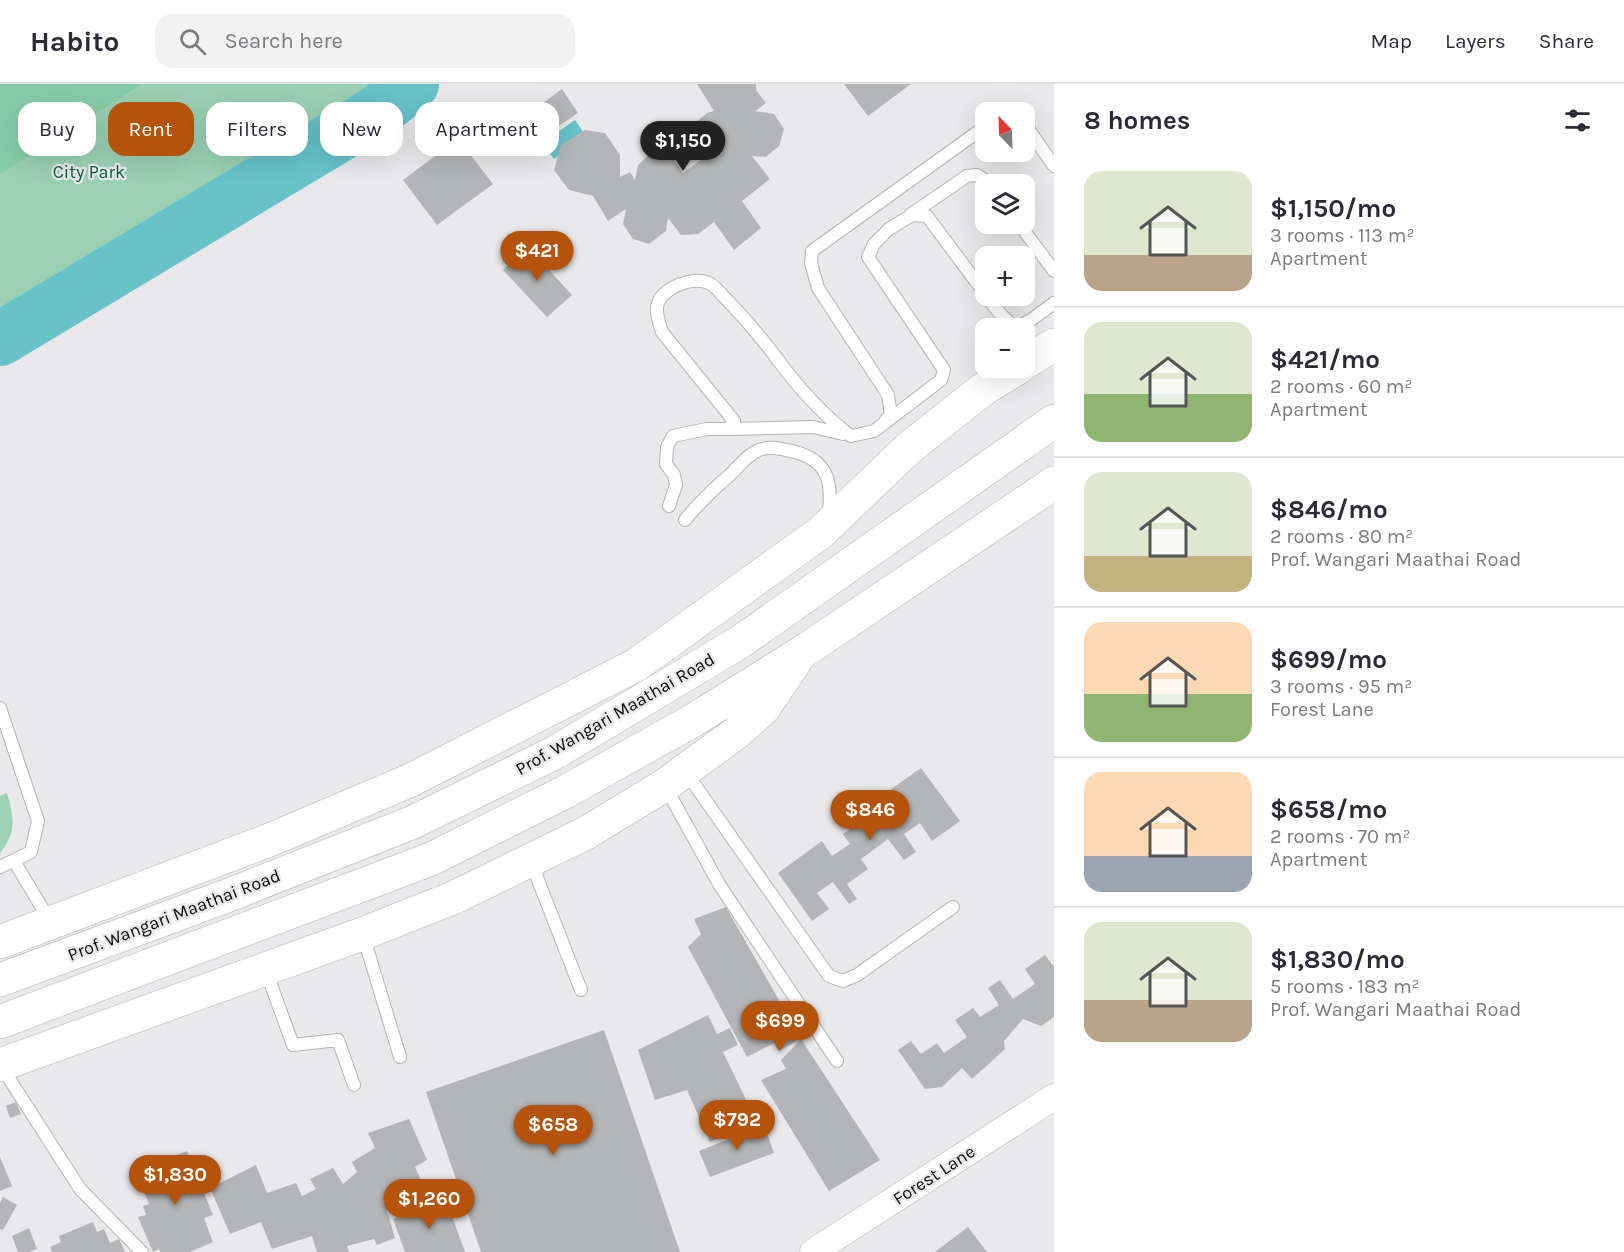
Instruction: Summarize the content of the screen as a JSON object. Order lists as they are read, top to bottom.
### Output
{
  "streets": {
    "main road": ["Prof. Wangari Maathai Road"],
    "street": ["Forest Lane"]
  },
  "parks": ["City Park"],
  "north": "top left",
  "page": {
    "header": "Habito",
    "search": "Search here",
    "nav": ["Map", "Layers", "Share"],
    "heading": "8 homes",
    "map_buttons": ["+", "−"],
    "chip": [
      "Buy",
      "Rent",
      "Filters",
      "New",
      "Apartment"
    ],
    "price": [
      "$1,150",
      "$421",
      "$846",
      "$699",
      "$792",
      "$658",
      "$1,830",
      "$1,260"
    ],
    "list": [
      {
        "name": "$1,150/mo",
        "note": "3 rooms · 113 m² · Apartment"
      },
      {
        "name": "$421/mo",
        "note": "2 rooms · 60 m² · Apartment"
      },
      {
        "name": "$846/mo",
        "note": "2 rooms · 80 m² · Prof. Wangari Maathai Road"
      },
      {
        "name": "$699/mo",
        "note": "3 rooms · 95 m² · Forest Lane"
      },
      {
        "name": "$658/mo",
        "note": "2 rooms · 70 m² · Apartment"
      },
      {
        "name": "$1,830/mo",
        "note": "5 rooms · 183 m² · Prof. Wangari Maathai Road"
      }
    ]
  }
}
